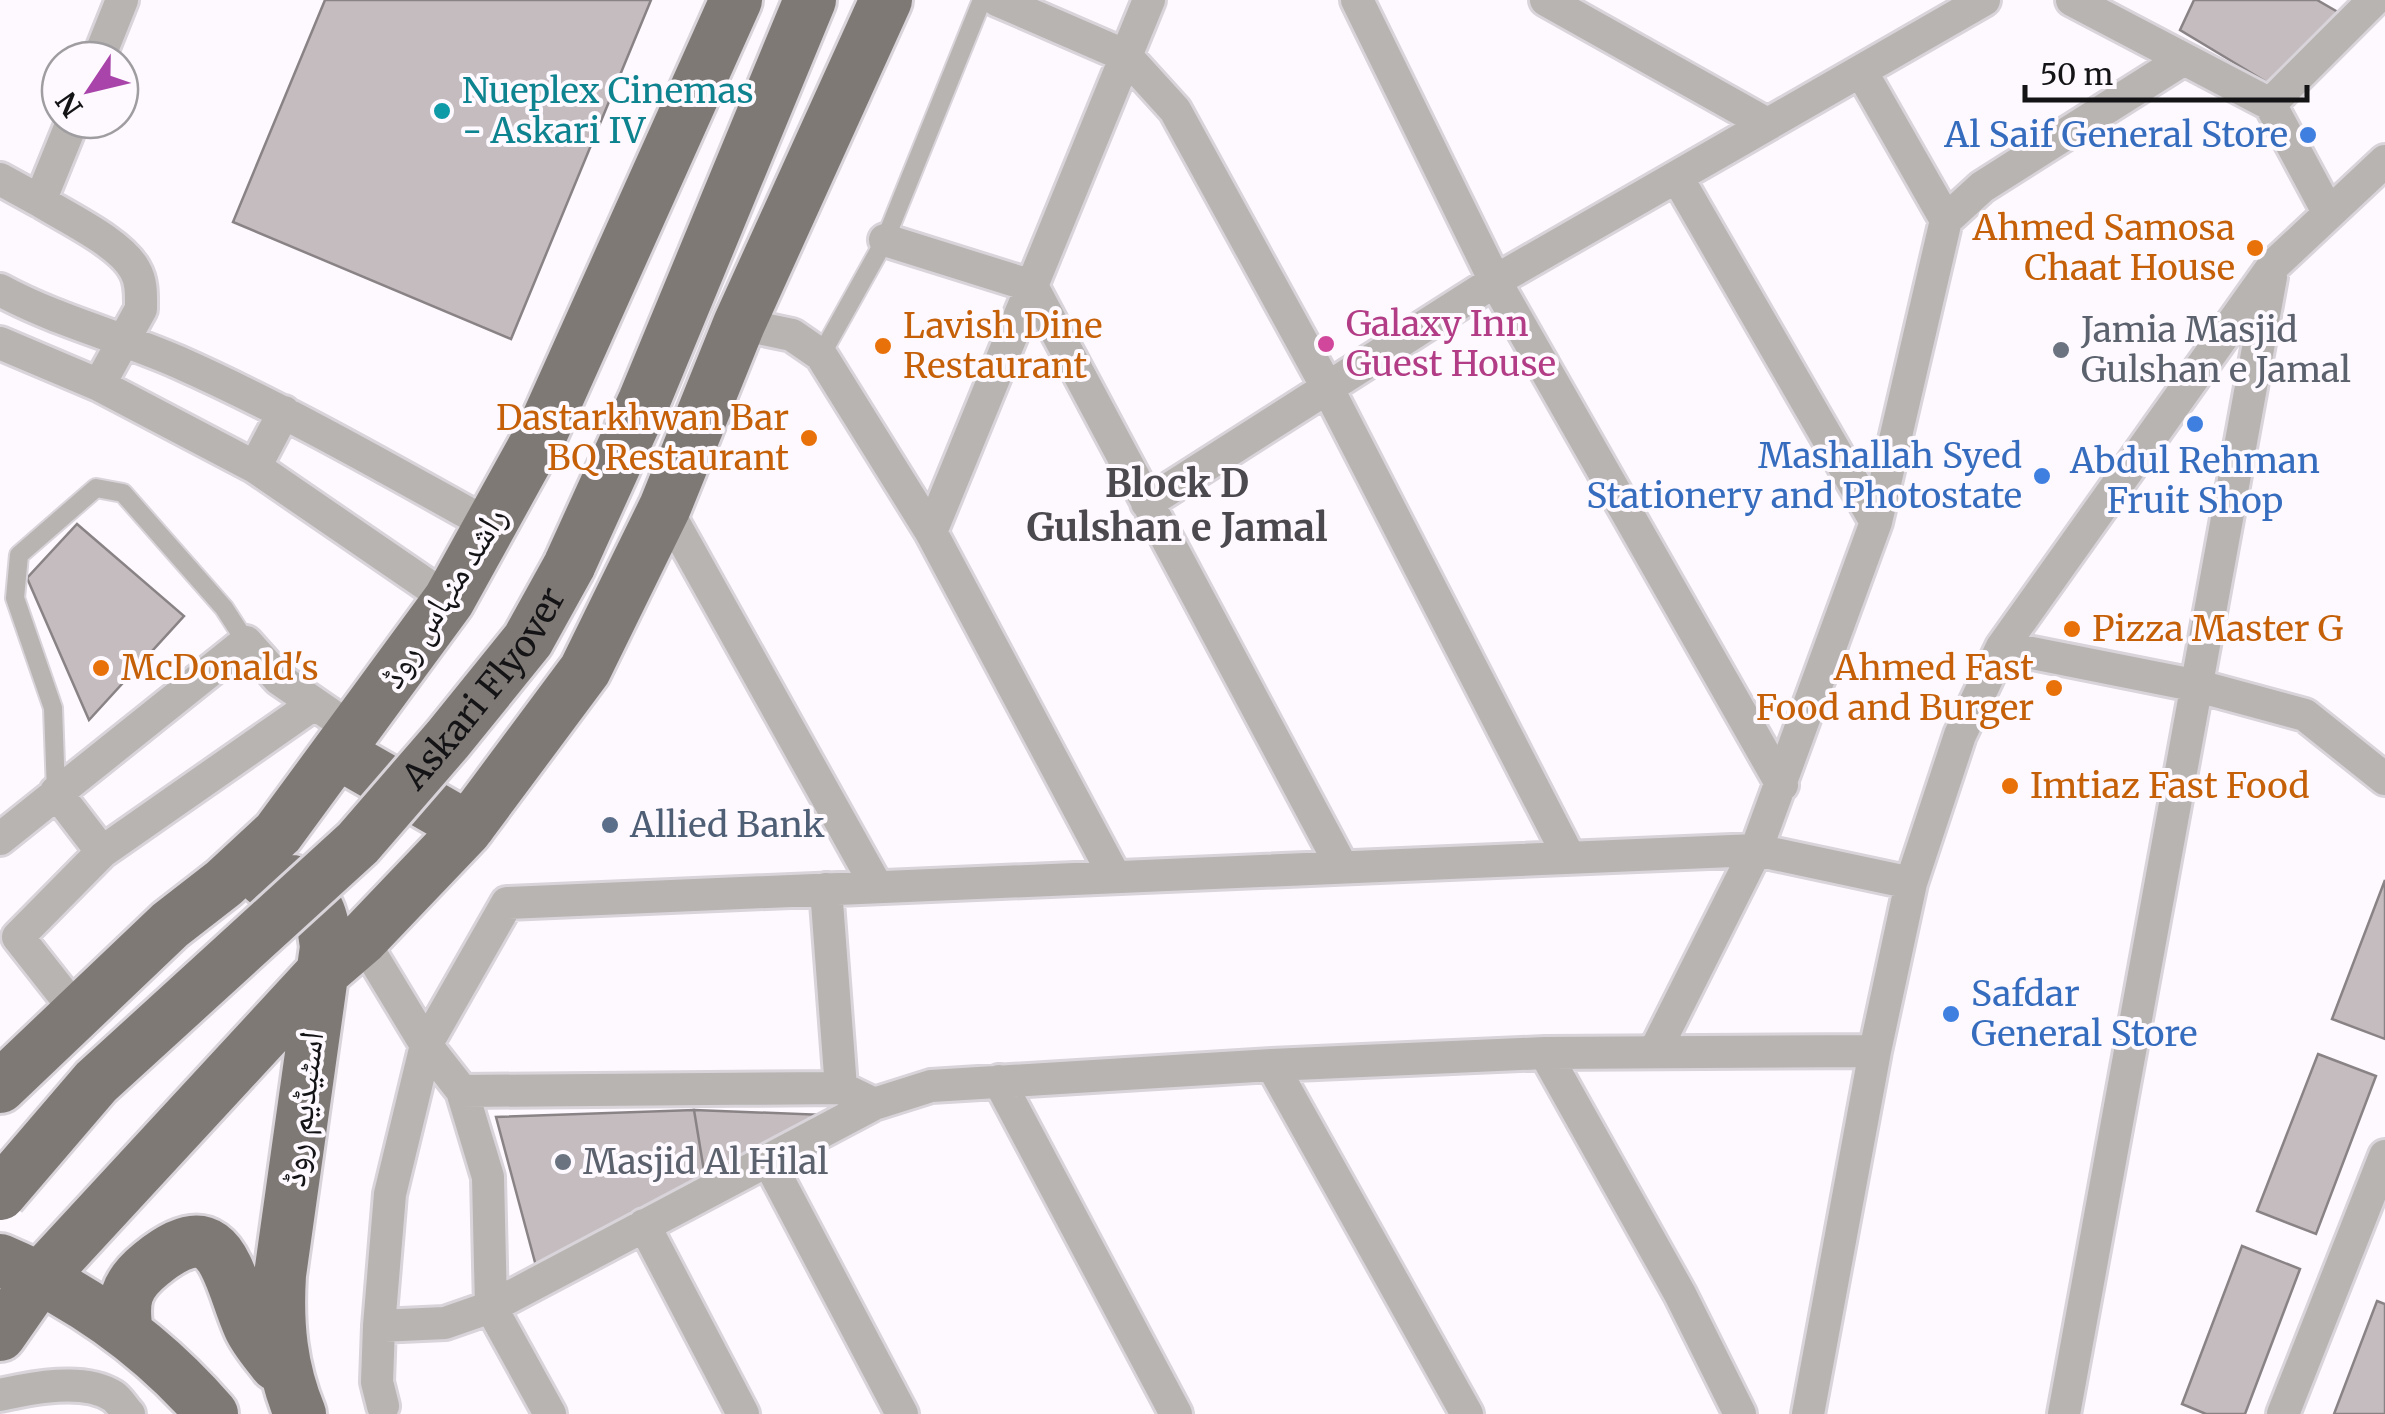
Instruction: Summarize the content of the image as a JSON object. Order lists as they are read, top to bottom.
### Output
{
  "streets": {
    "main road": ["راشد منہاس روڈ", "Askari Flyover", "اسٹیڈیم روڈ"]
  },
  "crossings": [
    ["راشد منہاس روڈ", "اسٹیڈیم روڈ"]
  ],
  "districts": ["Block D Gulshan e Jamal"],
  "places": [
    "Nueplex Cinemas - Askari IV",
    "Al Saif General Store",
    "Ahmed Samosa Chaat House",
    "Galaxy Inn Guest House",
    "Lavish Dine Restaurant",
    "Jamia Masjid Gulshan e Jamal",
    "Abdul Rehman Fruit Shop",
    "Dastarkhwan Bar BQ Restaurant",
    "Mashallah Syed Stationery and Photostate",
    "Pizza Master G",
    "McDonald's",
    "Ahmed Fast Food and Burger",
    "Imtiaz Fast Food",
    "Allied Bank",
    "Safdar General Store",
    "Masjid Al Hilal"
  ],
  "scale_bar": "50 m",
  "north": "bottom left"
}
